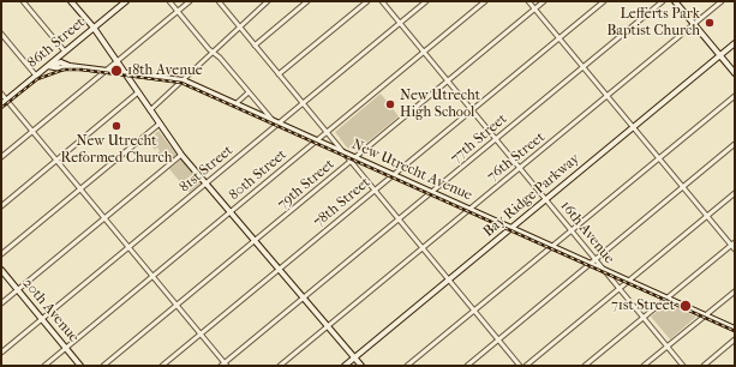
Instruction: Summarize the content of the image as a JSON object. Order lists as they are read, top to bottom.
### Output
{
  "streets": {
    "street": [
      "86th Street",
      "77th Street",
      "76th Street",
      "81st Street",
      "New Utrecht Avenue",
      "80th Street",
      "79th Street",
      "Bay Ridge Parkway",
      "78th Street",
      "16th Avenue",
      "20th Avenue"
    ]
  },
  "crossings": [
    ["86th Street", "New Utrecht Avenue"],
    ["77th Street", "New Utrecht Avenue"],
    ["77th Street", "16th Avenue"],
    ["76th Street", "New Utrecht Avenue"],
    ["76th Street", "16th Avenue"],
    ["81st Street", "New Utrecht Avenue"],
    ["81st Street", "16th Avenue"],
    ["81st Street", "20th Avenue"],
    ["New Utrecht Avenue", "80th Street"],
    ["New Utrecht Avenue", "79th Street"],
    ["New Utrecht Avenue", "Bay Ridge Parkway"],
    ["New Utrecht Avenue", "78th Street"],
    ["New Utrecht Avenue", "16th Avenue"],
    ["80th Street", "16th Avenue"],
    ["80th Street", "20th Avenue"],
    ["79th Street", "16th Avenue"],
    ["Bay Ridge Parkway", "16th Avenue"],
    ["78th Street", "16th Avenue"]
  ],
  "places": [
    "Lefferts Park Baptist Church",
    "18th Avenue",
    "New Utrecht High School",
    "New Utrecht Reformed Church",
    "71st Street"
  ]
}
